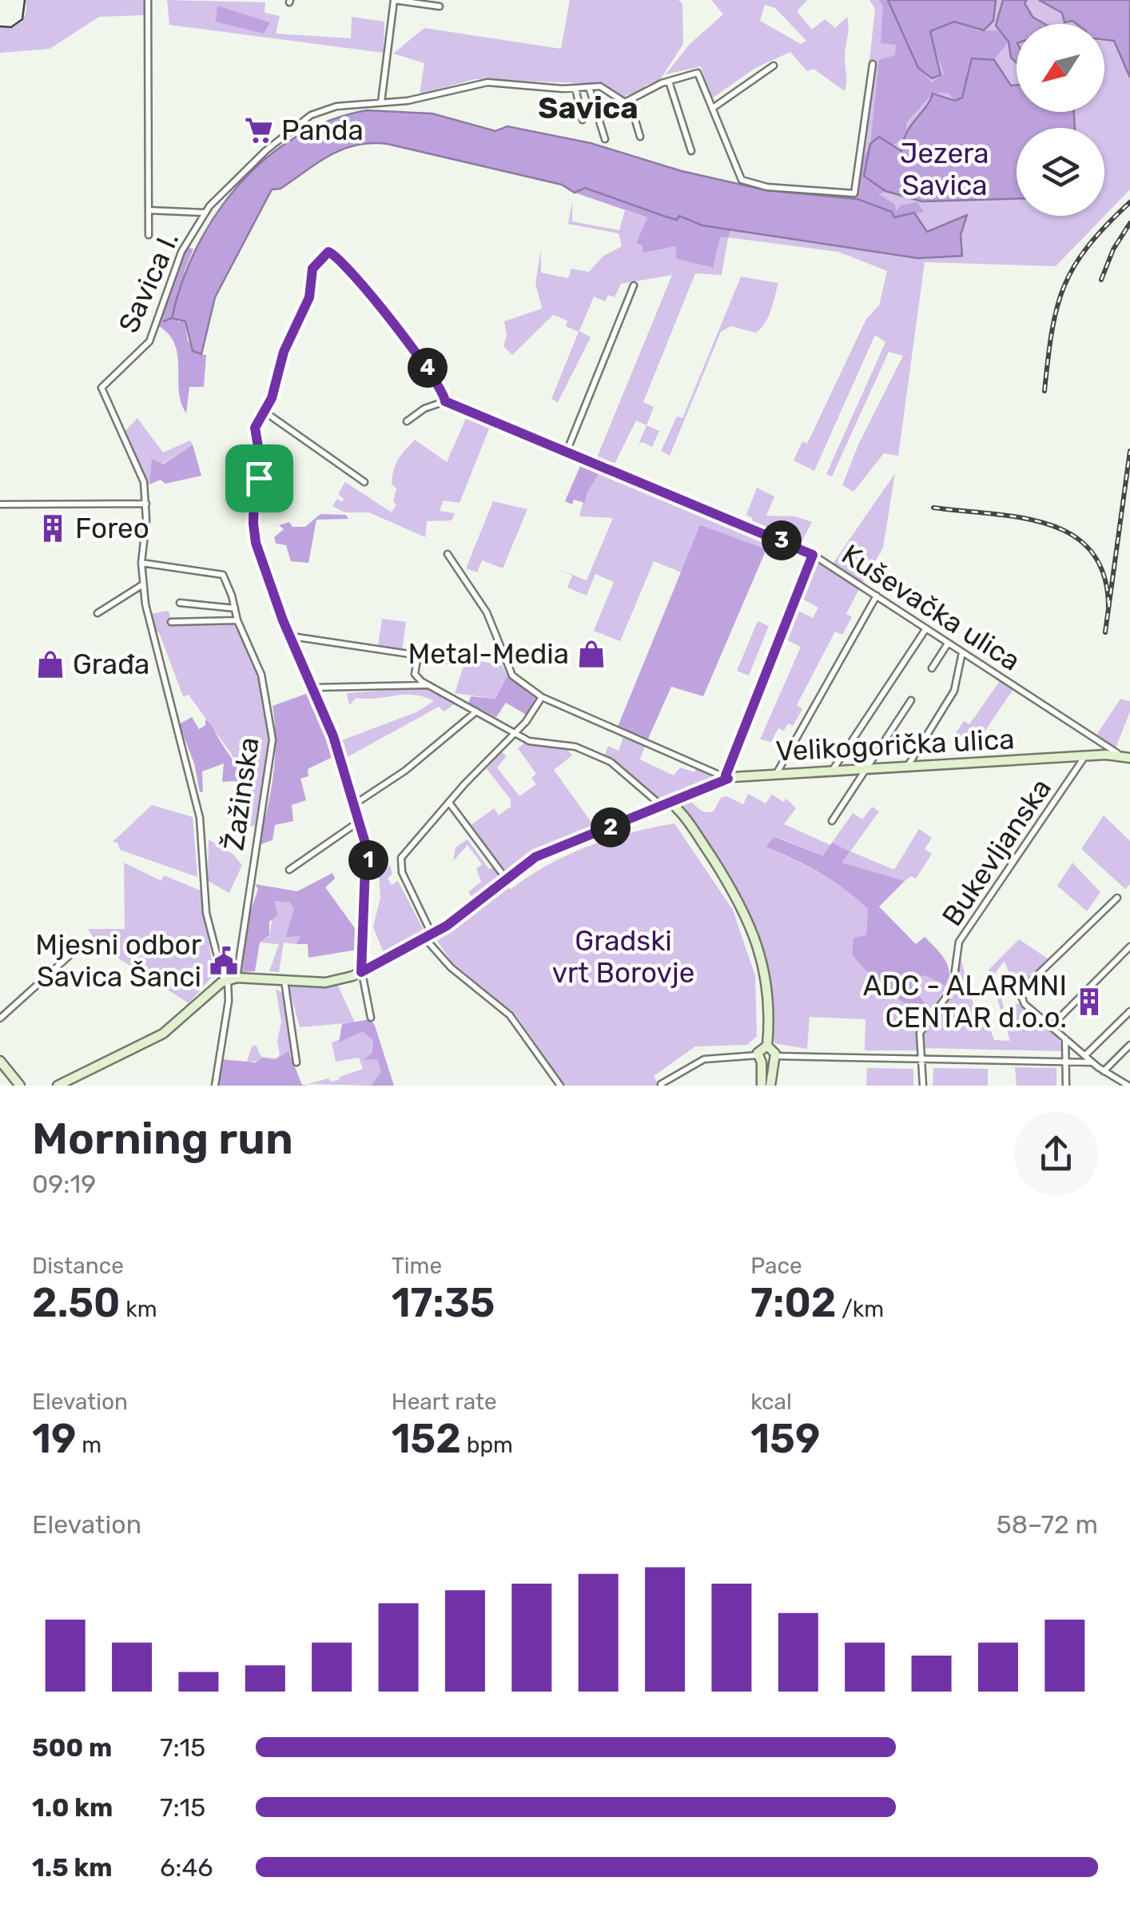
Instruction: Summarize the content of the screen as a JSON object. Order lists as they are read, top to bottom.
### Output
{
  "streets": {
    "street": [
      "Savica I.",
      "Kuševačka ulica",
      "Velikogorička ulica",
      "Žažinska",
      "Bukevljanska"
    ]
  },
  "crossings": [
    ["Savica I.", "Velikogorička ulica"],
    ["Savica I.", "Žažinska"],
    ["Kuševačka ulica", "Velikogorička ulica"],
    ["Velikogorička ulica", "Žažinska"],
    ["Velikogorička ulica", "Bukevljanska"]
  ],
  "districts": ["Savica"],
  "parks": ["Jezera Savica", "Gradski vrt Borovje"],
  "places": {
    "supermarket": ["Panda"],
    "building": ["Foreo", "ADC - ALARMNI CENTAR d.o.o."],
    "shop": ["Metal-Media", "Građa"],
    "public building": ["Mjesni odbor Savica Šanci"]
  },
  "north": "bottom left",
  "page": {
    "pins": [
      "4",
      "3",
      "2",
      "1"
    ],
    "heading": ["Morning run", "09:19"],
    "stats": [
      ["Distance", "2.50 km"],
      ["Time", "17:35"],
      ["Pace", "7:02 /km"],
      ["Elevation", "19 m"],
      ["Heart rate", "152 bpm"],
      ["kcal", "159"]
    ],
    "chart": ["Elevation", "58–72 m"],
    "list": [
      {
        "name": "500 m",
        "note": "7:15"
      },
      {
        "name": "1.0 km",
        "note": "7:15"
      },
      {
        "name": "1.5 km",
        "note": "6:46"
      }
    ]
  }
}
